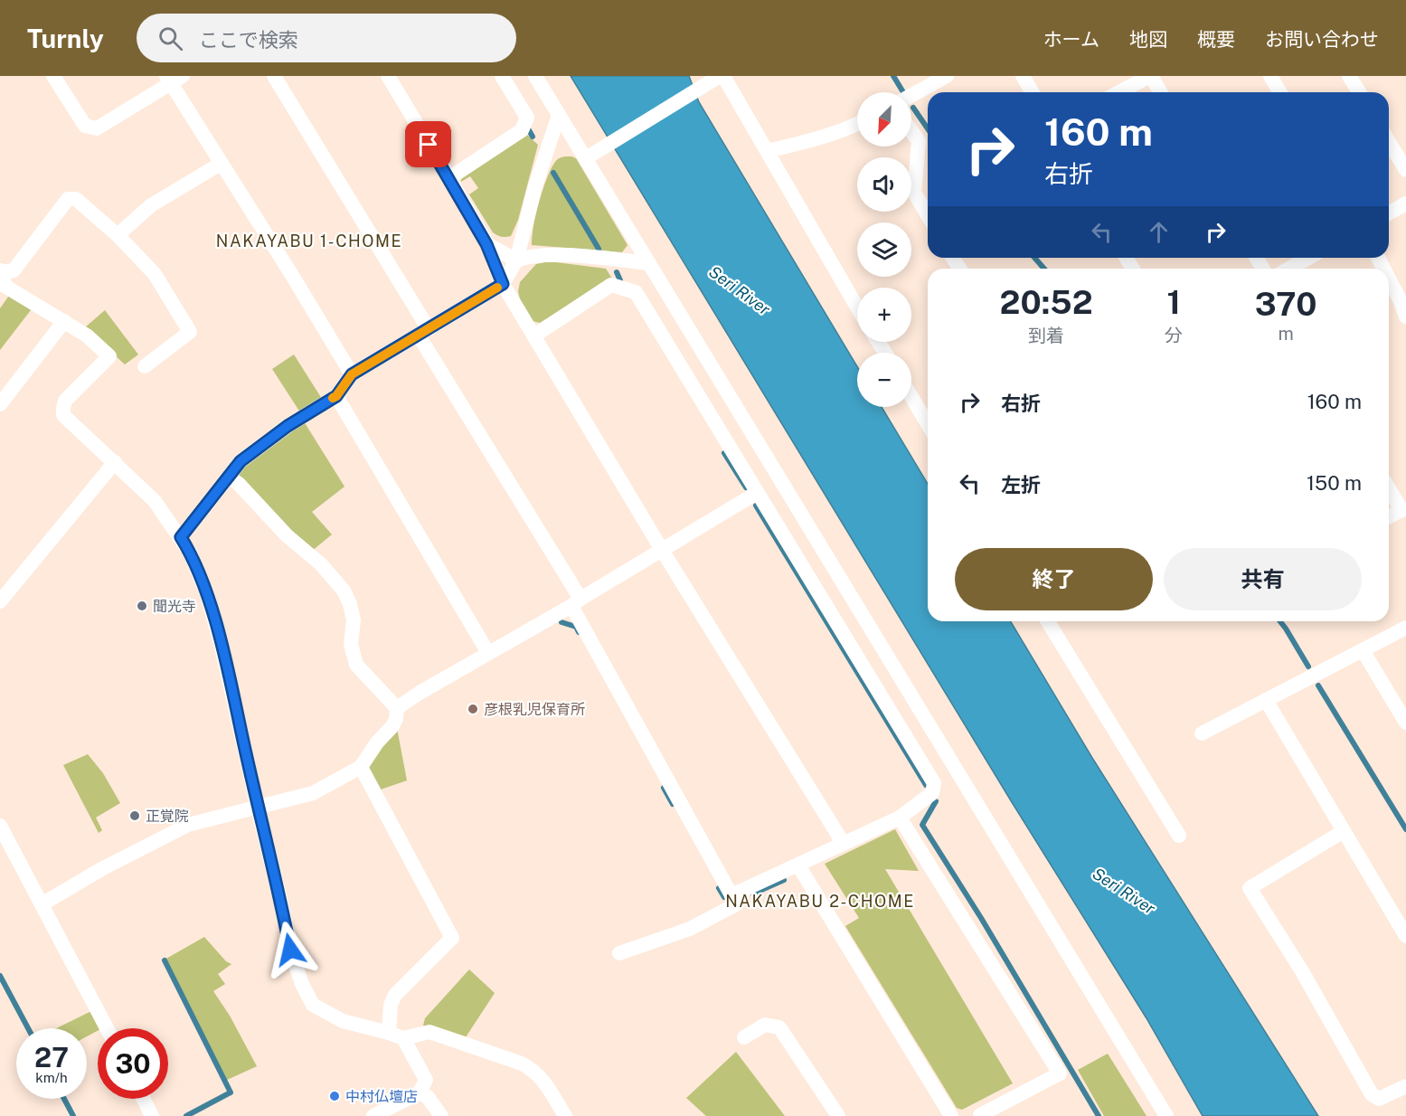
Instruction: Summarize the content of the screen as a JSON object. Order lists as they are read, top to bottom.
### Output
{
  "districts": ["NAKAYABU 1-CHOME", "NAKAYABU 2-CHOME"],
  "water": ["Seri River"],
  "places": [
    "聞光寺",
    "彦根乳児保育所",
    "正覚院",
    "中村仏壇店"
  ],
  "north": "bottom left",
  "page": {
    "header": "Turnly",
    "search": "ここで検索",
    "nav": [
      "ホーム",
      "地図",
      "概要",
      "お問い合わせ"
    ],
    "map_buttons": ["+", "−"],
    "turn": ["160 m", "右折"],
    "eta": [
      "20:52",
      "到着",
      "1",
      "分",
      "370",
      "m"
    ],
    "list": [
      {
        "name": "右折",
        "value": "160 m"
      },
      {
        "name": "左折",
        "value": "150 m"
      }
    ],
    "buttons": ["終了", "共有"],
    "speed": "27 km/h",
    "limit": "30"
  }
}
